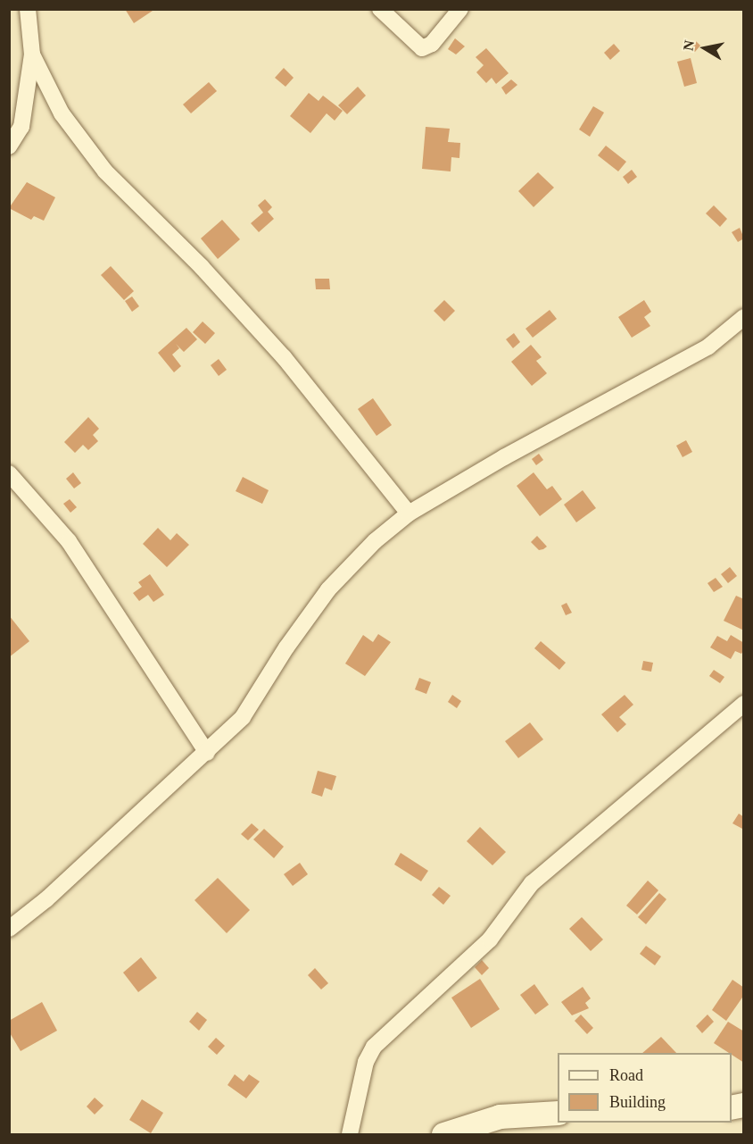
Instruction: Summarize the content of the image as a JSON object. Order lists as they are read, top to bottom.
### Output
{
  "legend": ["Road", "Building"],
  "north": "left"
}
